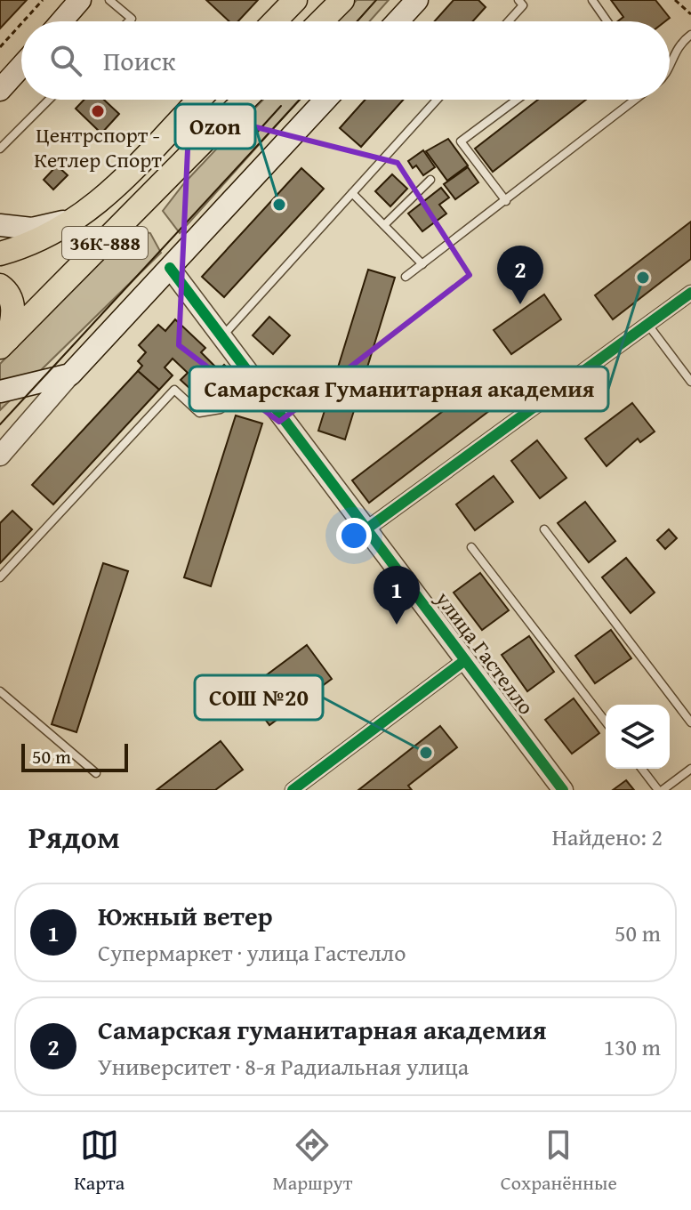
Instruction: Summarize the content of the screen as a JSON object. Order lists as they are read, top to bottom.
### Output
{
  "streets": {
    "main road": ["36К-888"],
    "street": ["улица Гастелло"]
  },
  "places": [
    "Центрспорт - Кетлер Спорт",
    "Ozon",
    "Самарская Гуманитарная академия",
    "СОШ №20"
  ],
  "scale_bar": "50 m",
  "page": {
    "search": "Поиск",
    "pins": ["2", "1"],
    "scale": "50 m",
    "heading": ["Рядом", "Найдено: 2"],
    "list": [
      {
        "mark": "1",
        "name": "Южный ветер",
        "note": "Супермаркет · улица Гастелло",
        "value": "50 m"
      },
      {
        "mark": "2",
        "name": "Самарская гуманитарная академия",
        "note": "Университет · 8-я Радиальная улица",
        "value": "130 m"
      }
    ],
    "nav": ["Карта", "Маршрут", "Сохранённые"]
  }
}
